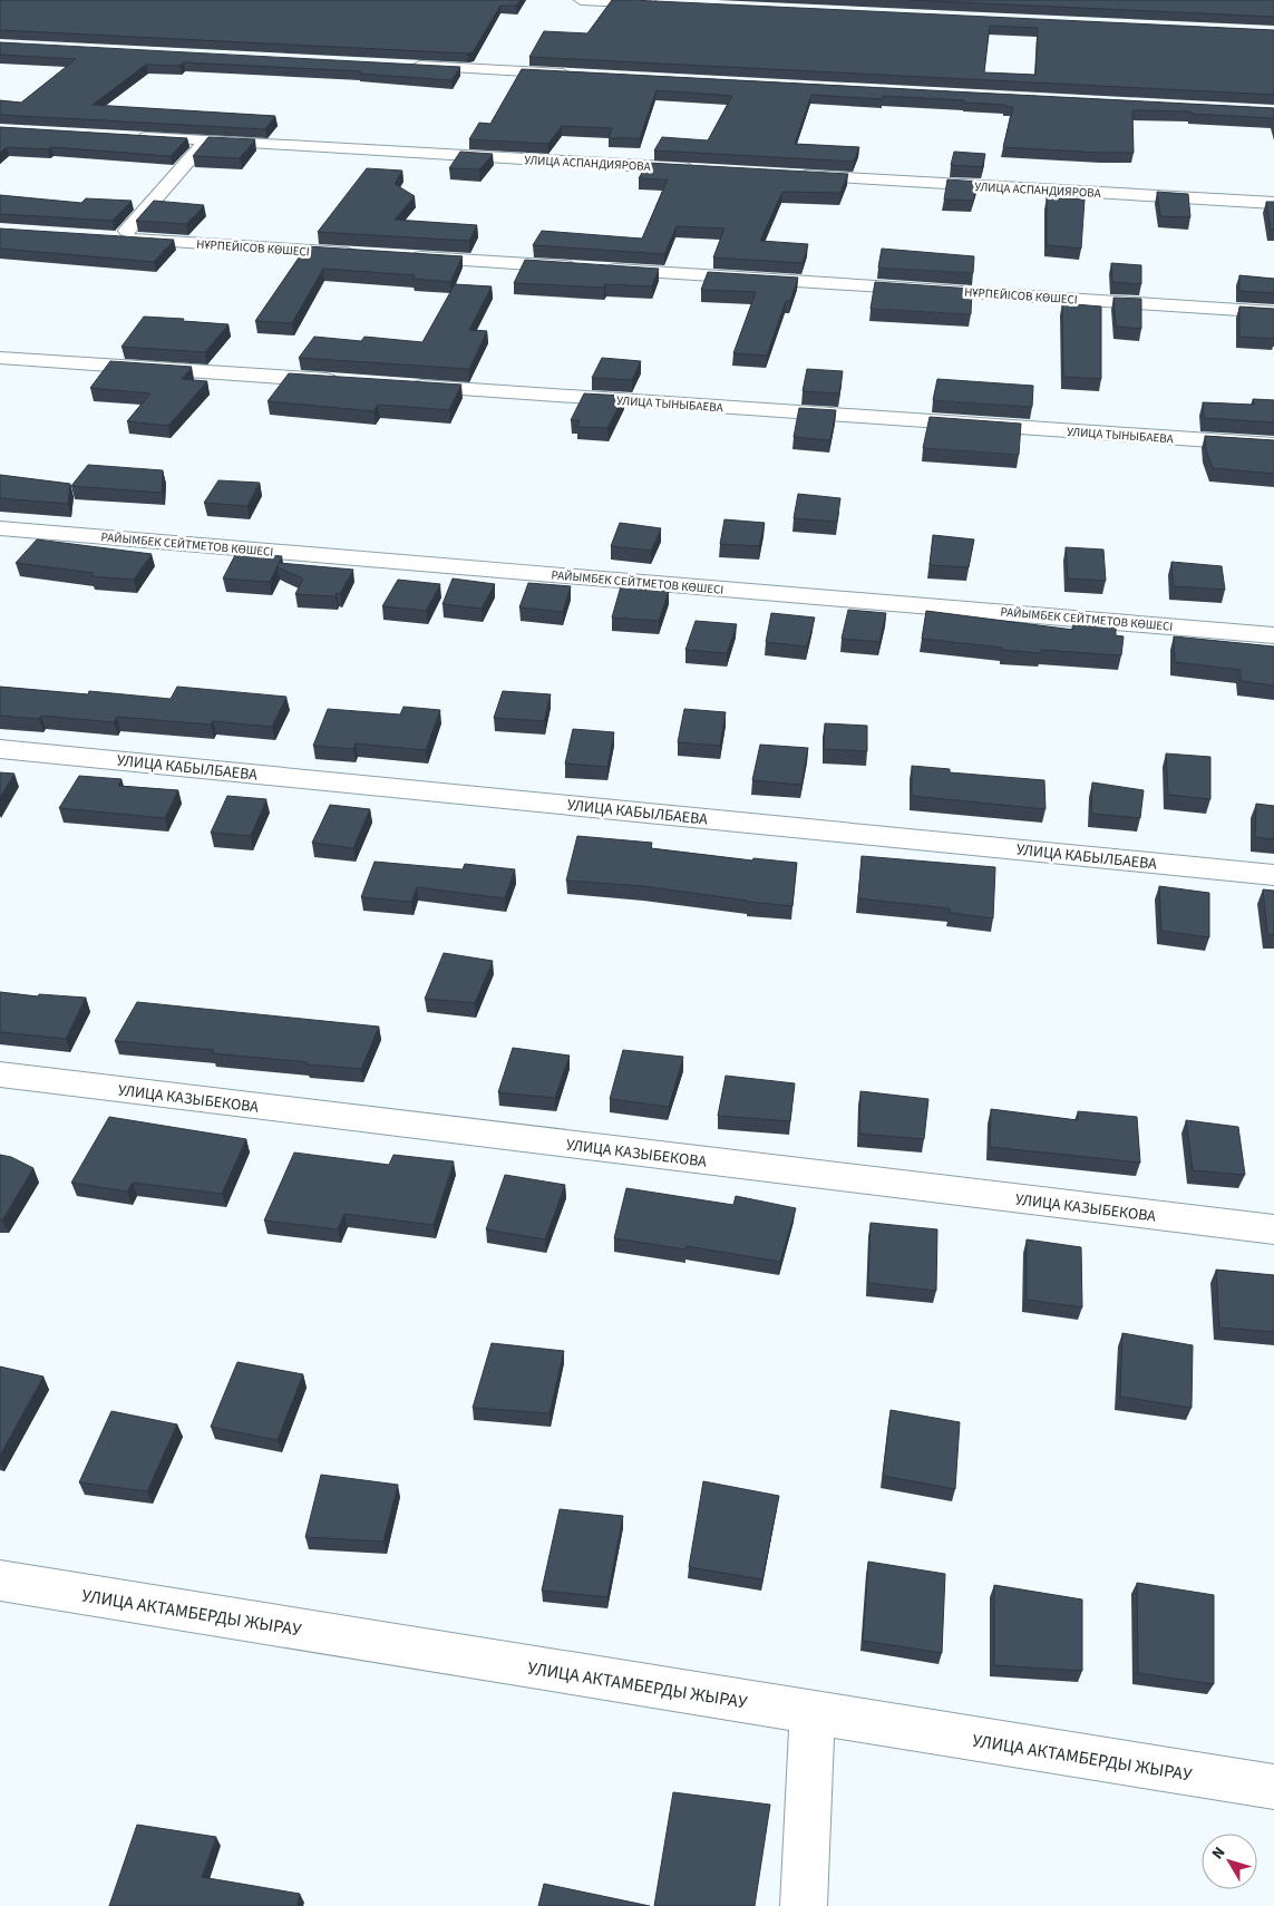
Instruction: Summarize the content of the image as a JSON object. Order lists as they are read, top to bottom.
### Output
{
  "streets": {
    "street": [
      "УЛИЦА АСПАНДИЯРОВА",
      "НҰРПЕЙІСОВ КӨШЕСІ",
      "УЛИЦА ТЫНЫБАЕВА",
      "РАЙЫМБЕК СЕЙТМЕТОВ КӨШЕСІ",
      "УЛИЦА КАБЫЛБАЕВА",
      "УЛИЦА КАЗЫБЕКОВА",
      "УЛИЦА АКТАМБЕРДЫ ЖЫРАУ"
    ]
  },
  "crossings": [
    ["УЛИЦА АСПАНДИЯРОВА", "НҰРПЕЙІСОВ КӨШЕСІ"]
  ],
  "north": "top left"
}
